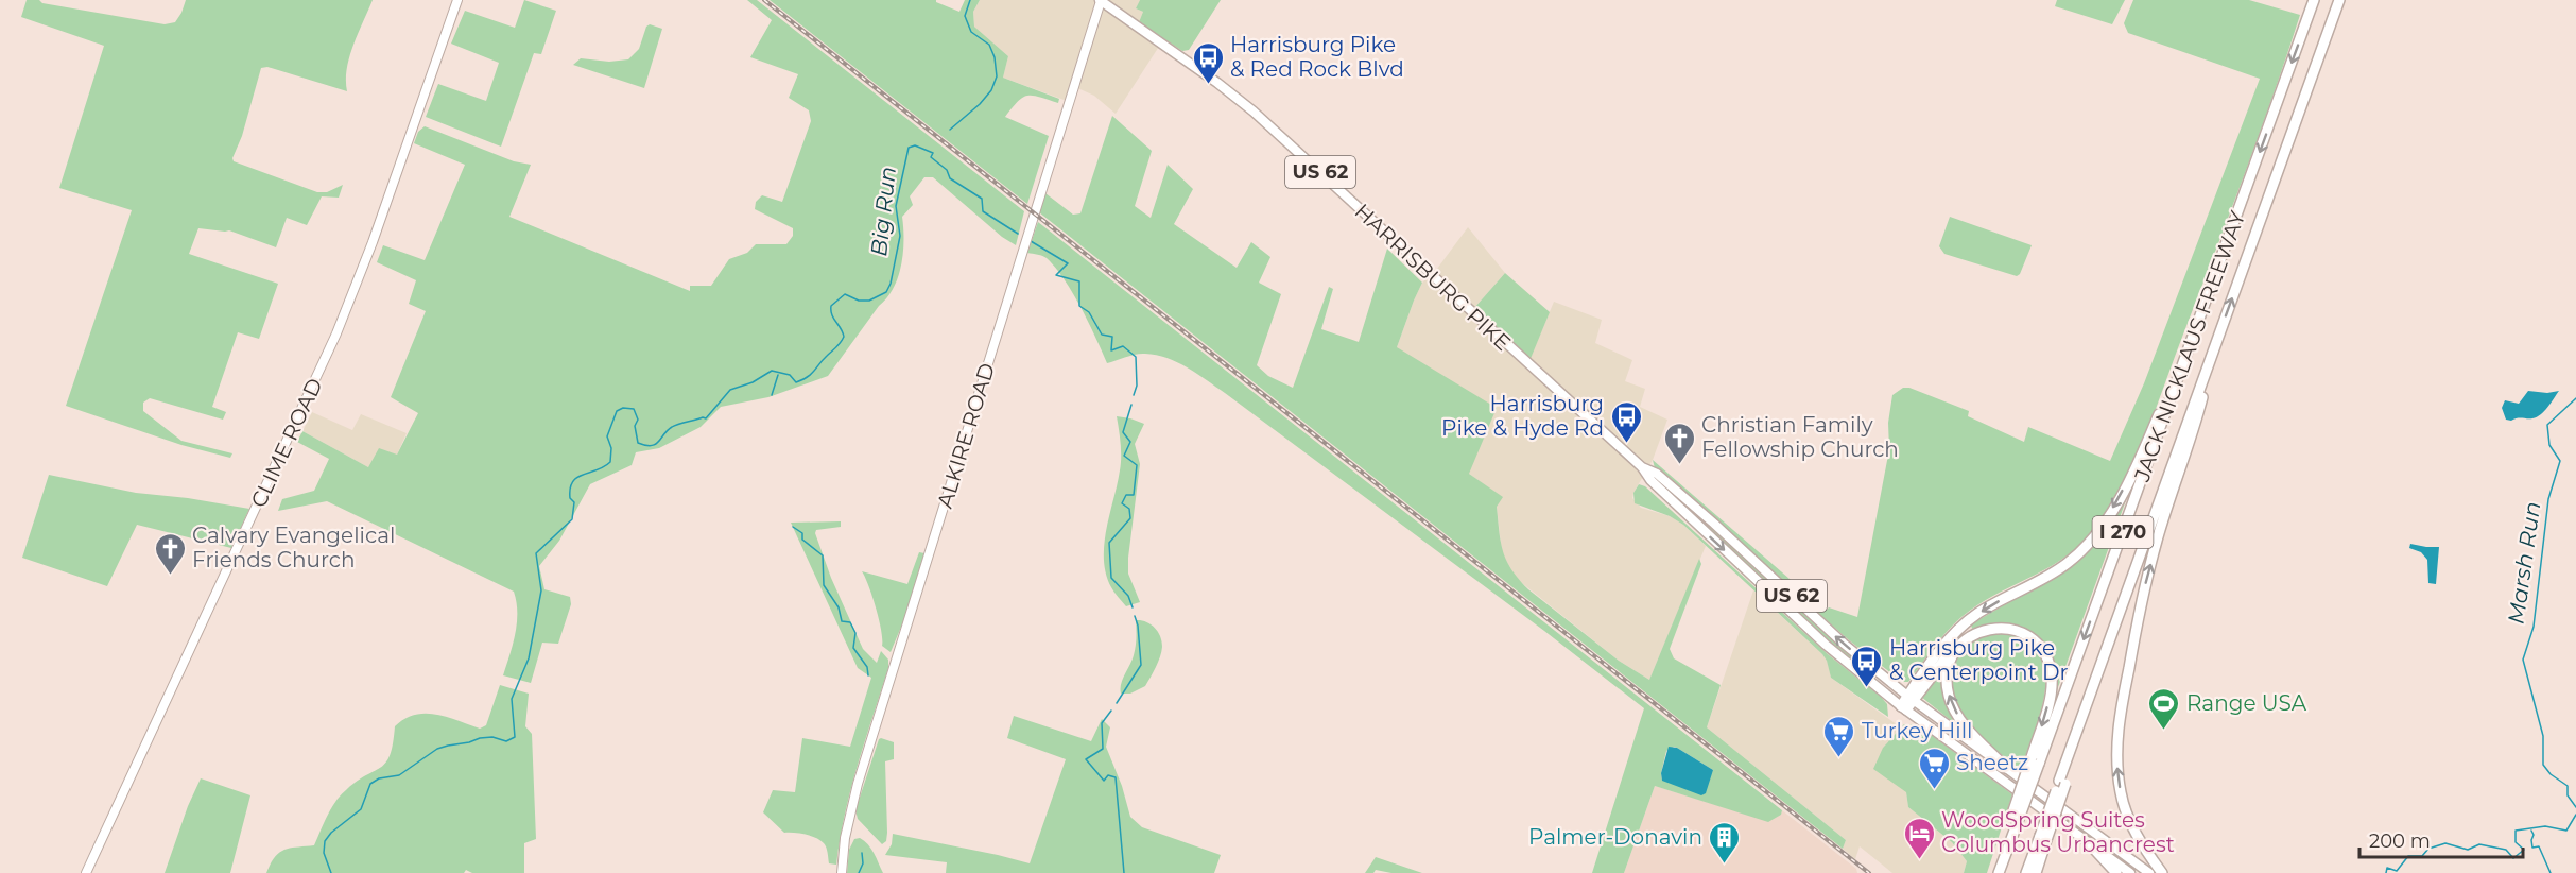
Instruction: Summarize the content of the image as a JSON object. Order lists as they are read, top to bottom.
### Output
{
  "streets": {
    "highway": ["JACK NICKLAUS FREEWAY", "I 270"],
    "main road": [
      "US 62",
      "HARRISBURG PIKE",
      "ALKIRE ROAD",
      "CLIME ROAD"
    ]
  },
  "crossings": [
    ["HARRISBURG PIKE", "ALKIRE ROAD"]
  ],
  "water": ["Big Run", "Marsh Run"],
  "places": {
    "bus stop": ["Harrisburg Pike & Red Rock Blvd", "Harrisburg Pike & Hyde Rd", "Harrisburg Pike & Centerpoint Dr"],
    "church": ["Christian Family Fellowship Church", "Calvary Evangelical Friends Church"],
    "sports": ["Range USA"],
    "supermarket": ["Turkey Hill", "Sheetz"],
    "hotel": ["WoodSpring Suites Columbus Urbancrest"],
    "building": ["Palmer-Donavin"]
  },
  "scale_bar": "200 m"
}
